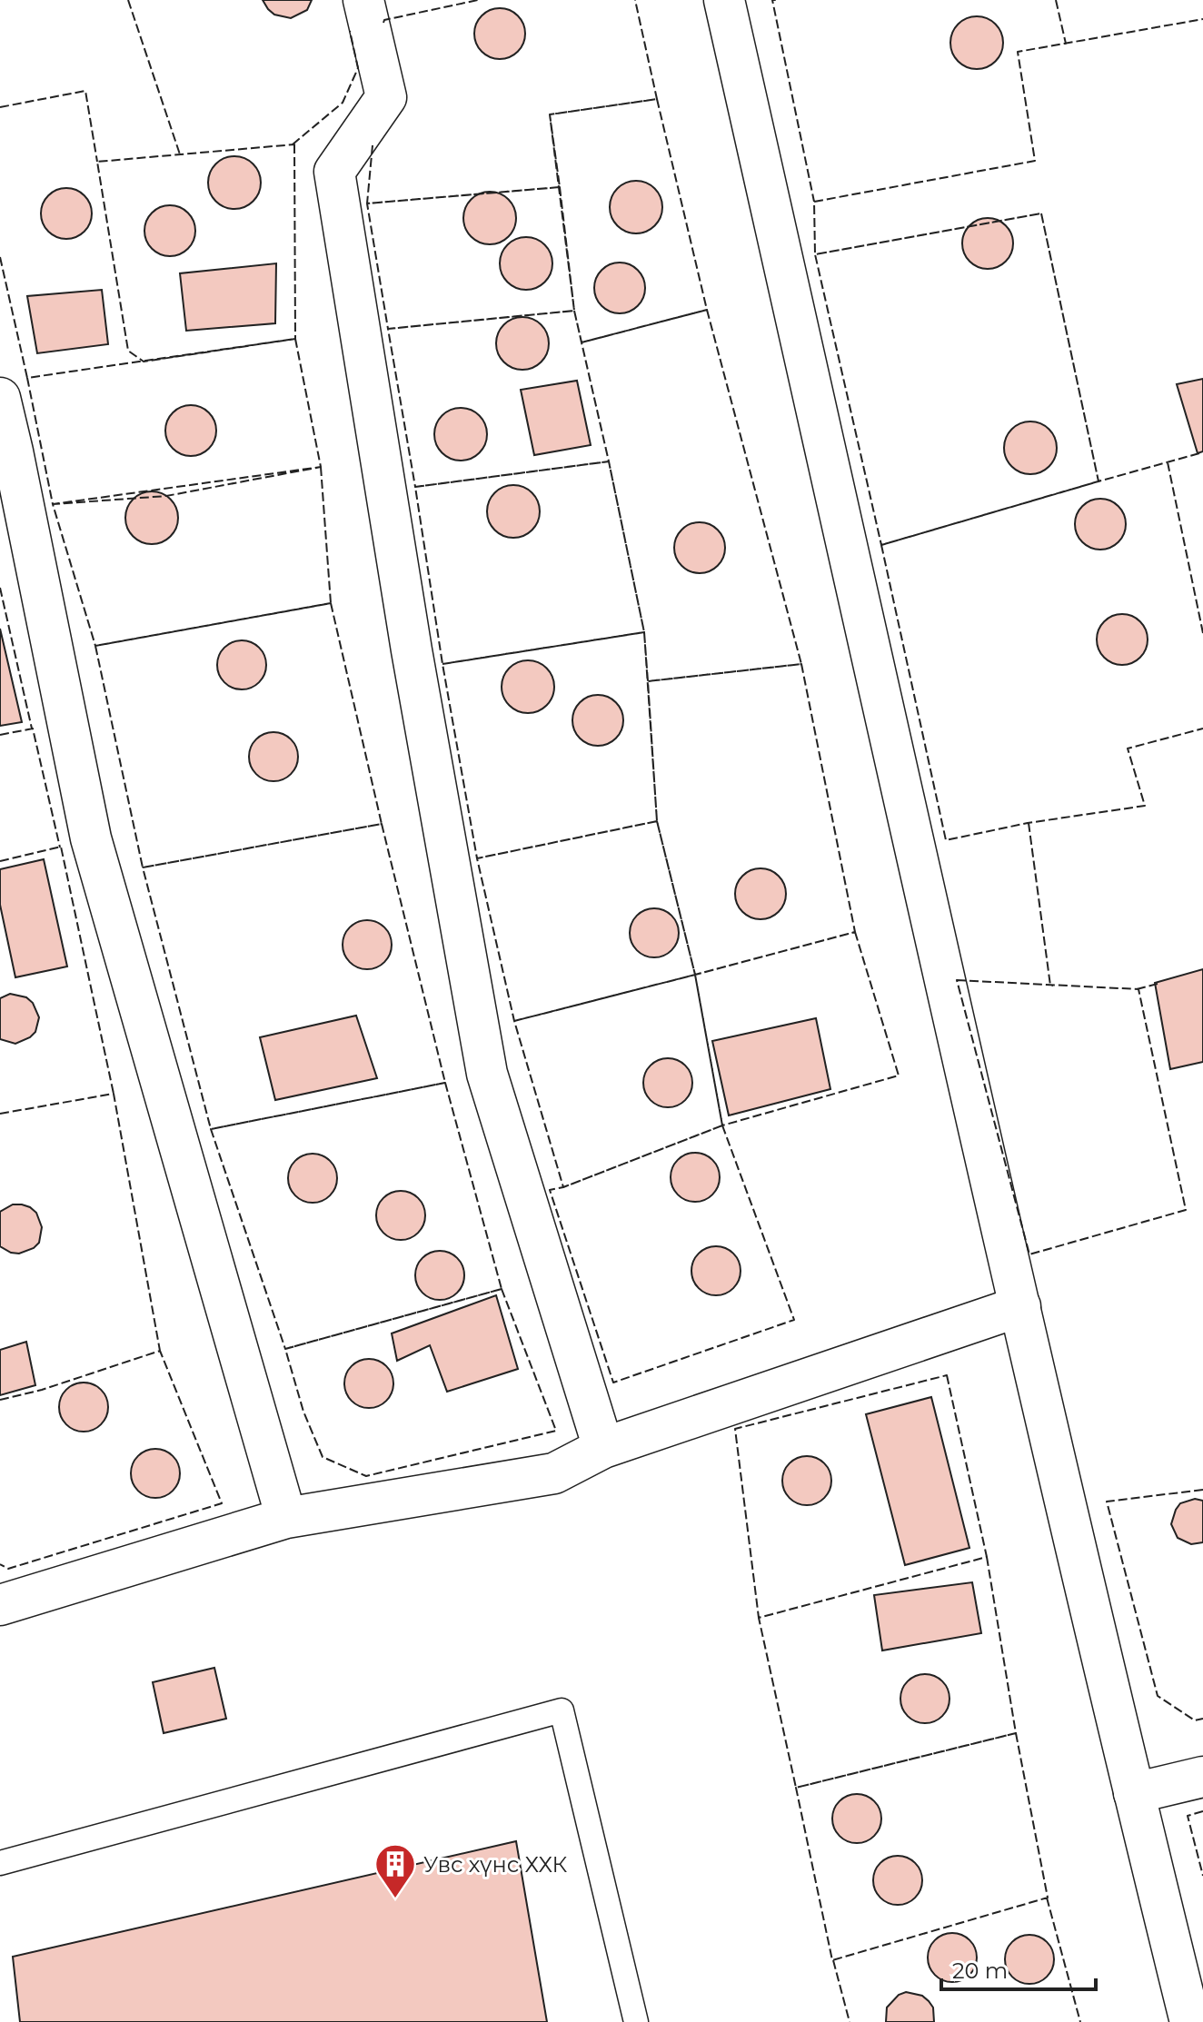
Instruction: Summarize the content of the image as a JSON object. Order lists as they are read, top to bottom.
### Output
{
  "places": {
    "building": ["Увс хүнс ХХК"]
  },
  "scale_bar": "20 m"
}
